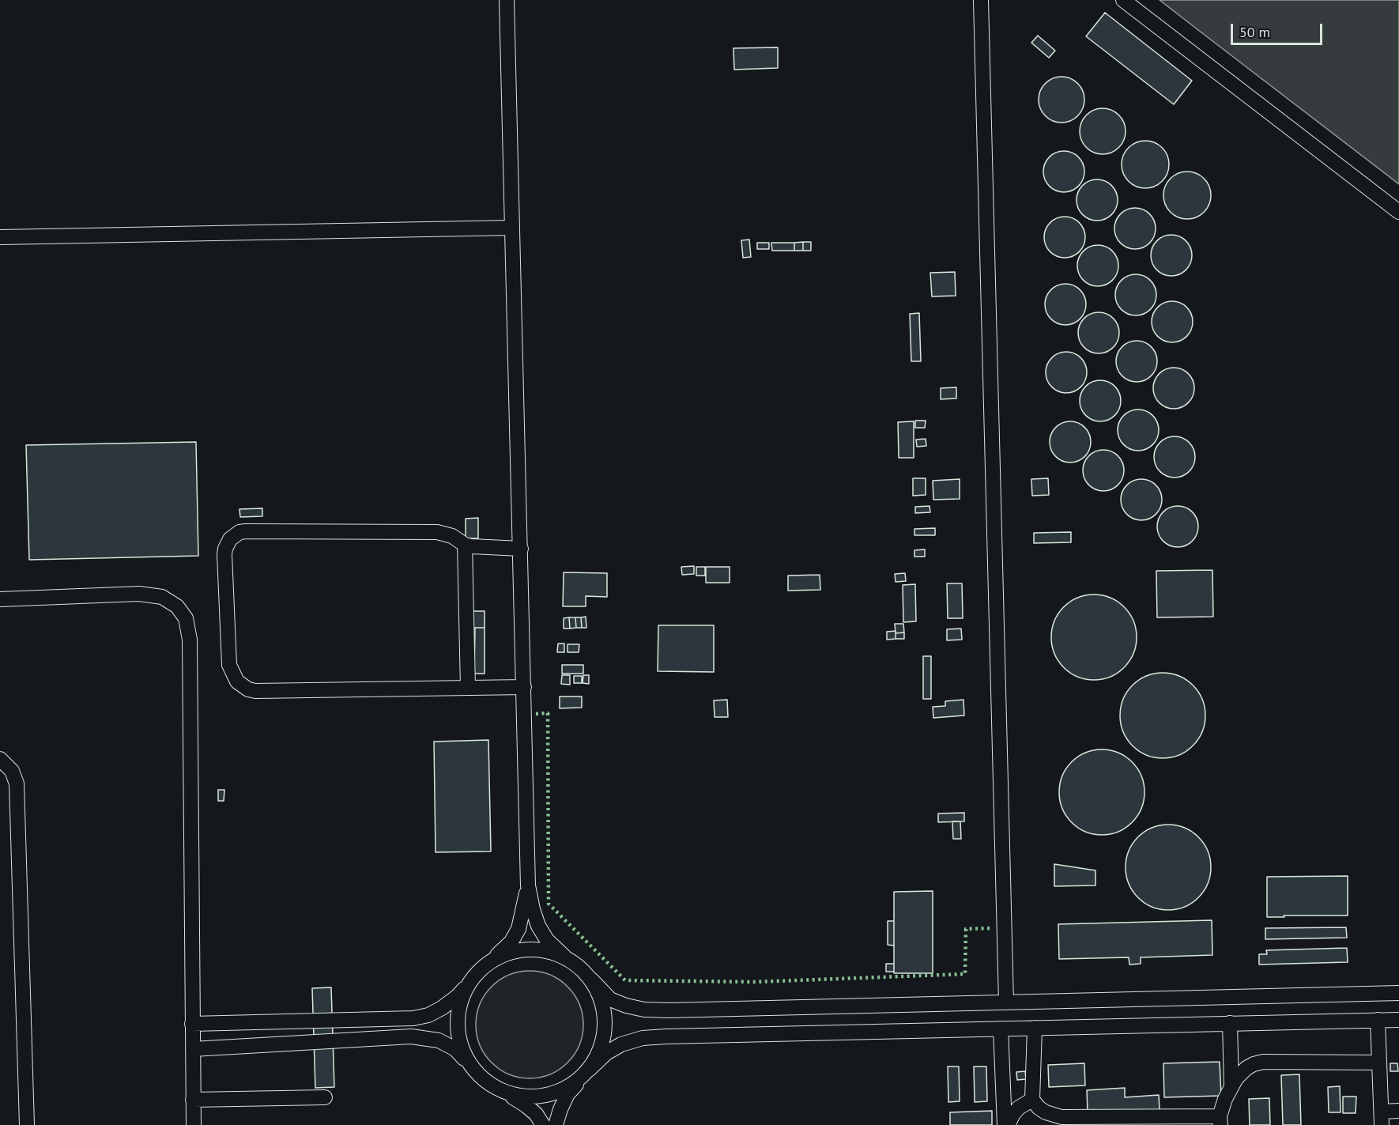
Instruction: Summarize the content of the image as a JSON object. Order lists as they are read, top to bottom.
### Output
{
  "scale_bar": "50 m"
}
